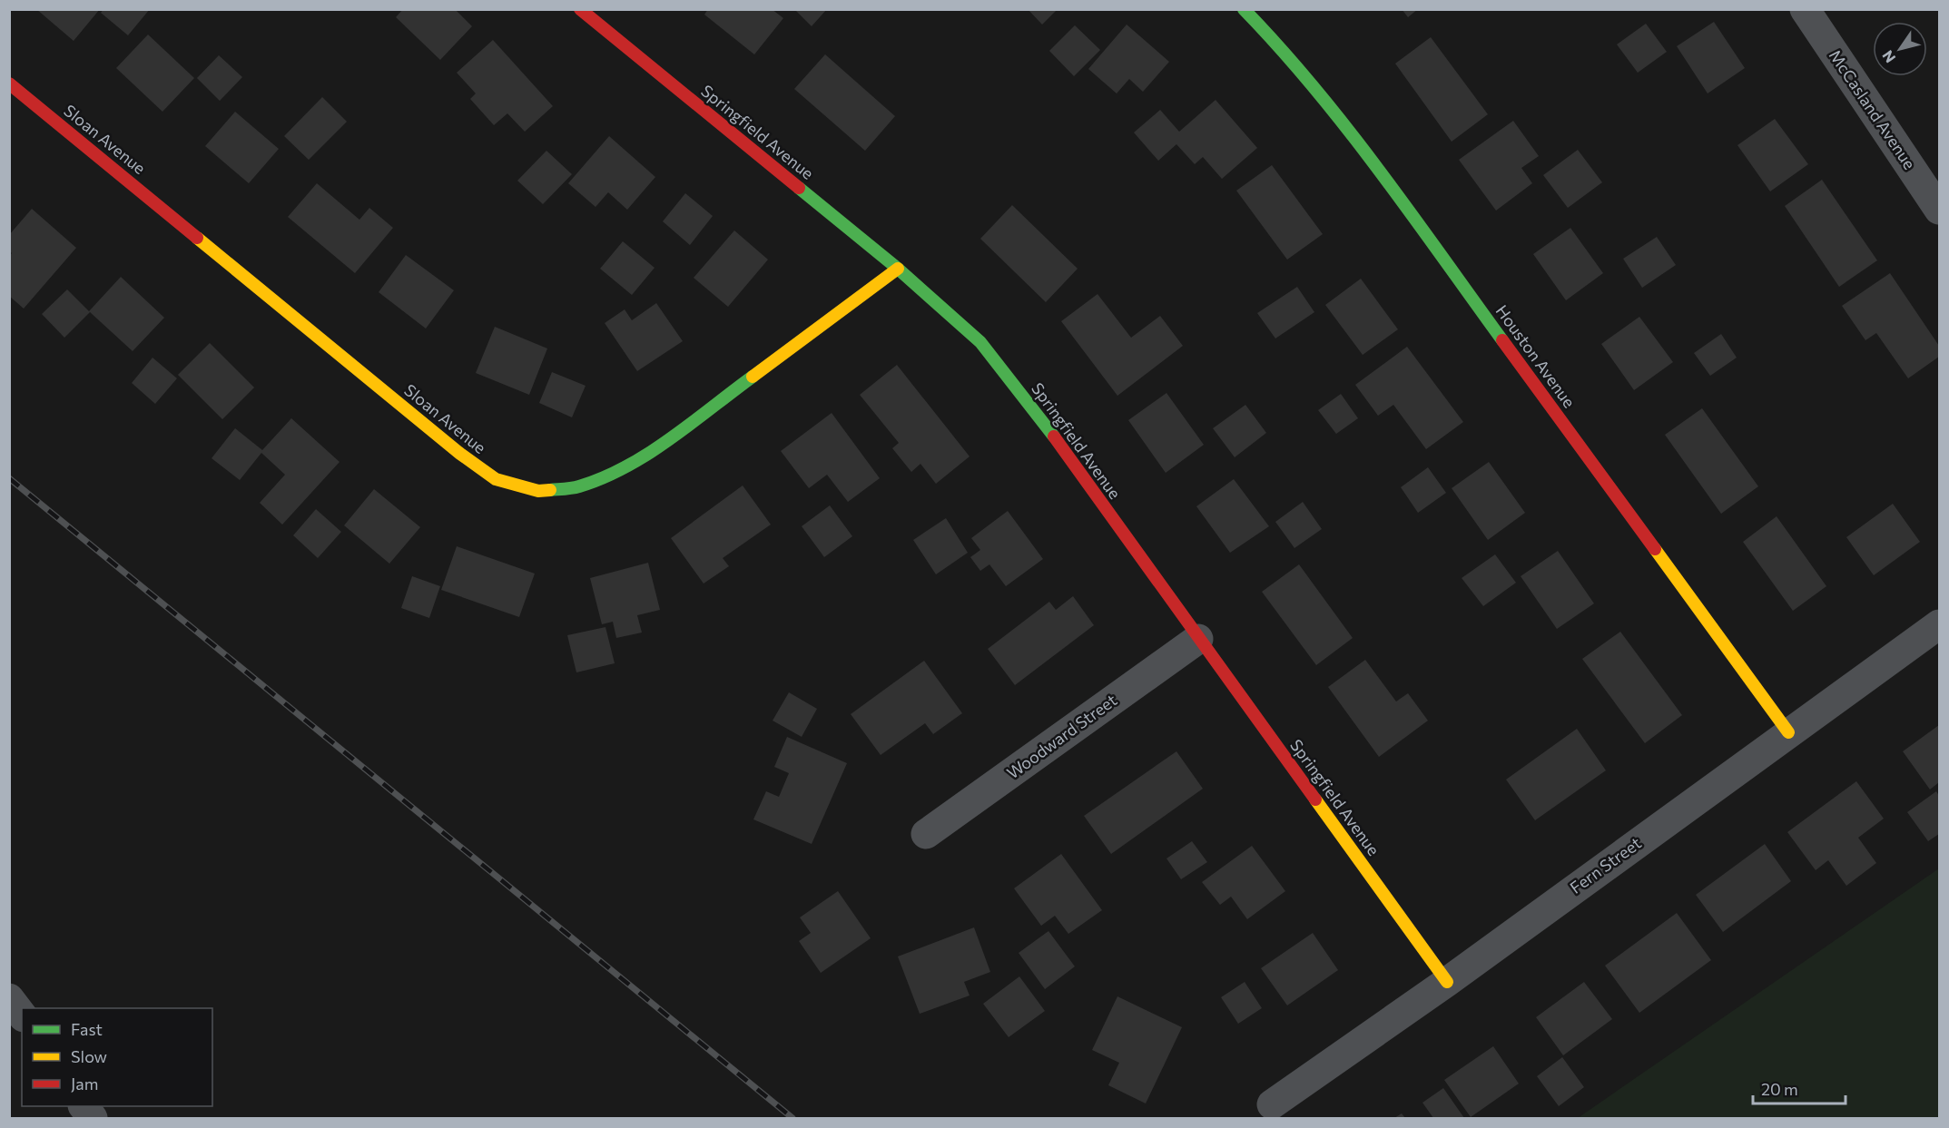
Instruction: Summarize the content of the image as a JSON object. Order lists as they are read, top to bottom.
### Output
{
  "streets": {
    "street": [
      "McCasland Avenue",
      "Springfield Avenue",
      "Sloan Avenue",
      "Houston Avenue",
      "Woodward Street",
      "Fern Street"
    ]
  },
  "crossings": [
    ["Springfield Avenue", "Sloan Avenue"],
    ["Springfield Avenue", "Woodward Street"],
    ["Springfield Avenue", "Fern Street"],
    ["Houston Avenue", "Fern Street"]
  ],
  "legend": ["Fast", "Slow", "Jam"],
  "scale_bar": "20 m",
  "north": "bottom left"
}
